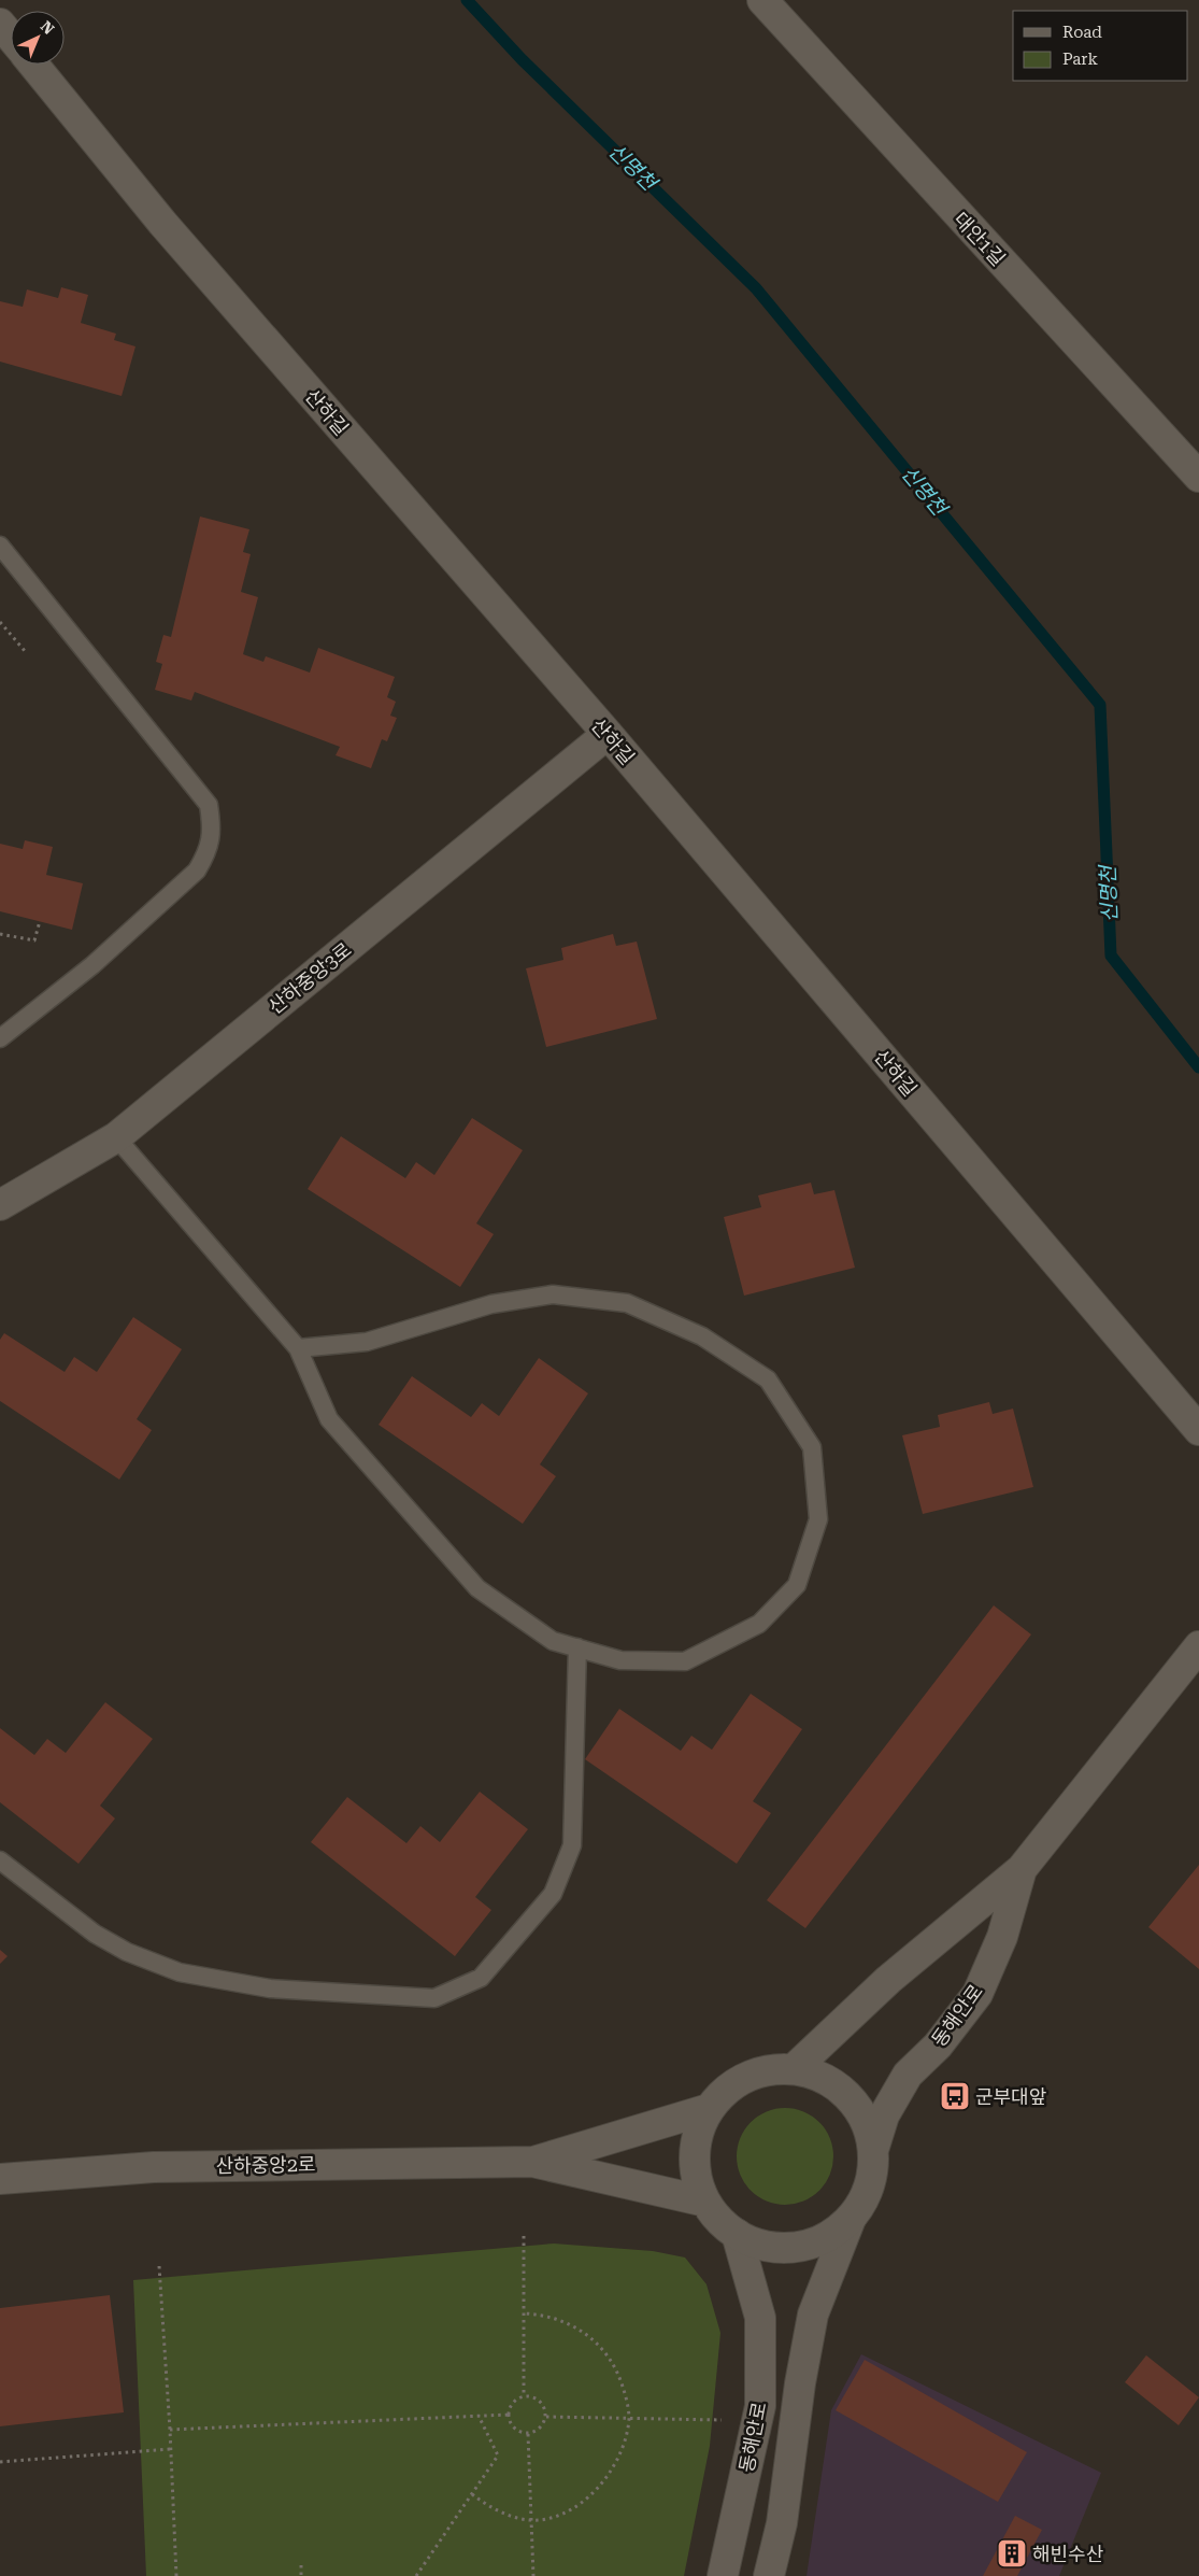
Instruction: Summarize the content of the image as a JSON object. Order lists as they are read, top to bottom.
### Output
{
  "streets": {
    "street": [
      "대안1길",
      "산하길",
      "산하중앙3로",
      "동해안로",
      "산하중앙2로"
    ]
  },
  "crossings": [
    ["산하길", "산하중앙3로"],
    ["동해안로", "산하중앙2로"]
  ],
  "water": ["신명천"],
  "places": {
    "bus stop": ["군부대앞"],
    "building": ["해빈수산"]
  },
  "legend": ["Road", "Park"],
  "north": "top right"
}
